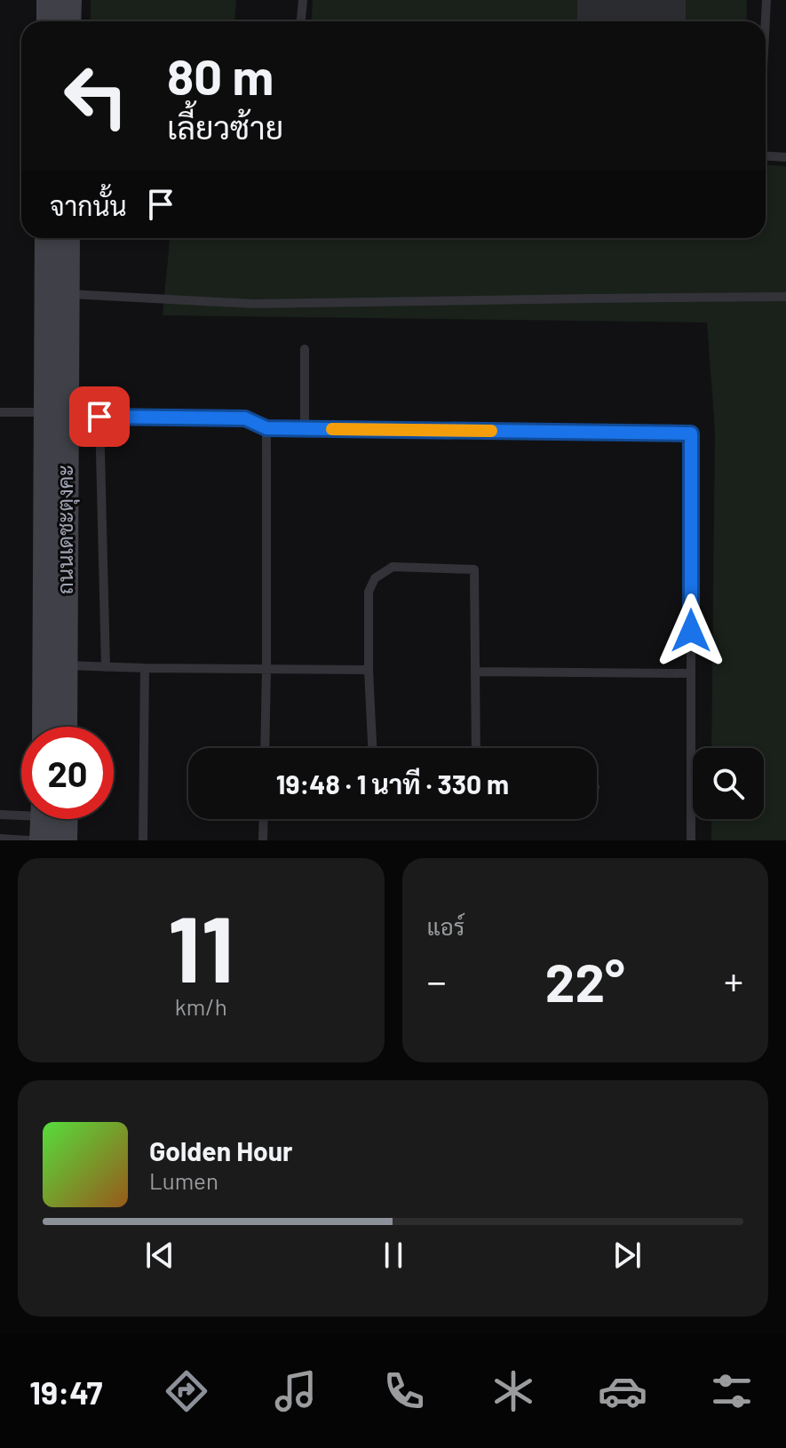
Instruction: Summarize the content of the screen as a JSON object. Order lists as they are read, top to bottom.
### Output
{
  "streets": {
    "street": ["ถนนเดชะตุงคะ"]
  },
  "page": {
    "turn": ["80 m", "เลี้ยวซ้าย"],
    "then": "จากนั้น",
    "limit": "20",
    "trip": "19:48 · 1 นาที · 330 m",
    "tile": [
      ["11", "km/h"],
      "แอร์"
    ],
    "heat": ["−", "22°", "+"],
    "song": ["Golden Hour", "Lumen"],
    "tabs": "19:47"
  }
}
